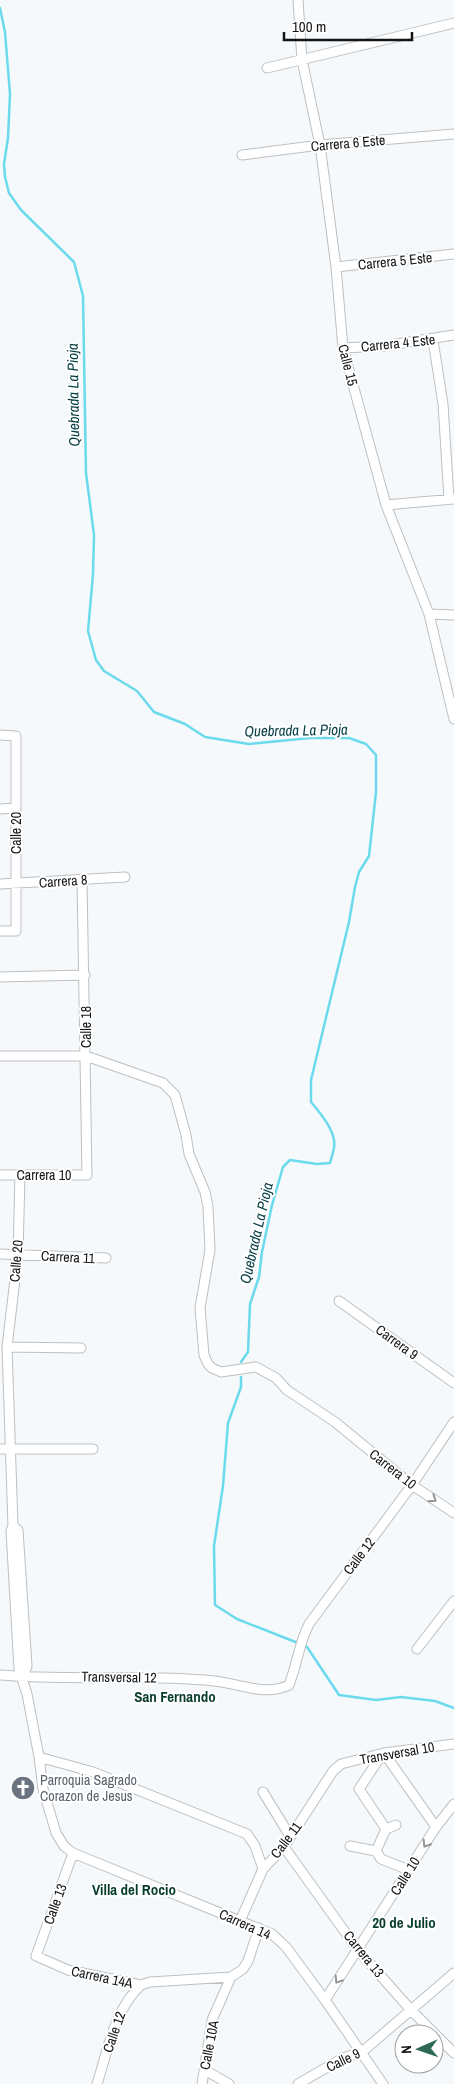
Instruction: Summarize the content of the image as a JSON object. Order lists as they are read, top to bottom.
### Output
{
  "streets": {
    "street": [
      "Carrera 6 Este",
      "Carrera 5 Este",
      "Carrera 4 Este",
      "Calle 15",
      "Calle 20",
      "Carrera 8",
      "Calle 18",
      "Carrera 10",
      "Carrera 11",
      "Carrera 9",
      "Calle 12",
      "Transversal 12",
      "Transversal 10",
      "Calle 11",
      "Calle 10",
      "Calle 13",
      "Carrera 14",
      "Carrera 13",
      "Carrera 14A",
      "Calle 10A",
      "Calle 9"
    ]
  },
  "crossings": [
    ["Carrera 6 Este", "Calle 15"],
    ["Carrera 5 Este", "Calle 15"],
    ["Carrera 4 Este", "Calle 15"],
    ["Calle 20", "Carrera 8"],
    ["Calle 20", "Carrera 10"],
    ["Calle 20", "Carrera 11"],
    ["Calle 20", "Transversal 12"],
    ["Calle 20", "Calle 13"],
    ["Calle 20", "Carrera 14"],
    ["Carrera 8", "Calle 18"],
    ["Calle 18", "Carrera 10"],
    ["Carrera 10", "Calle 12"],
    ["Calle 12", "Transversal 12"],
    ["Calle 12", "Carrera 14A"],
    ["Transversal 10", "Calle 11"],
    ["Calle 11", "Carrera 14"],
    ["Calle 11", "Carrera 13"],
    ["Calle 10", "Carrera 14"],
    ["Calle 10", "Carrera 13"],
    ["Calle 13", "Carrera 14"],
    ["Calle 13", "Carrera 14A"],
    ["Carrera 14", "Calle 10A"],
    ["Carrera 14", "Calle 9"],
    ["Carrera 13", "Calle 9"],
    ["Carrera 14A", "Calle 10A"]
  ],
  "one_way": ["Calle 10"],
  "districts": ["San Fernando", "Villa del Rocio", "20 de Julio"],
  "water": ["Quebrada La Pioja"],
  "places": {
    "church": ["Parroquia Sagrado Corazon de Jesus"]
  },
  "scale_bar": "100 m",
  "north": "left"
}
